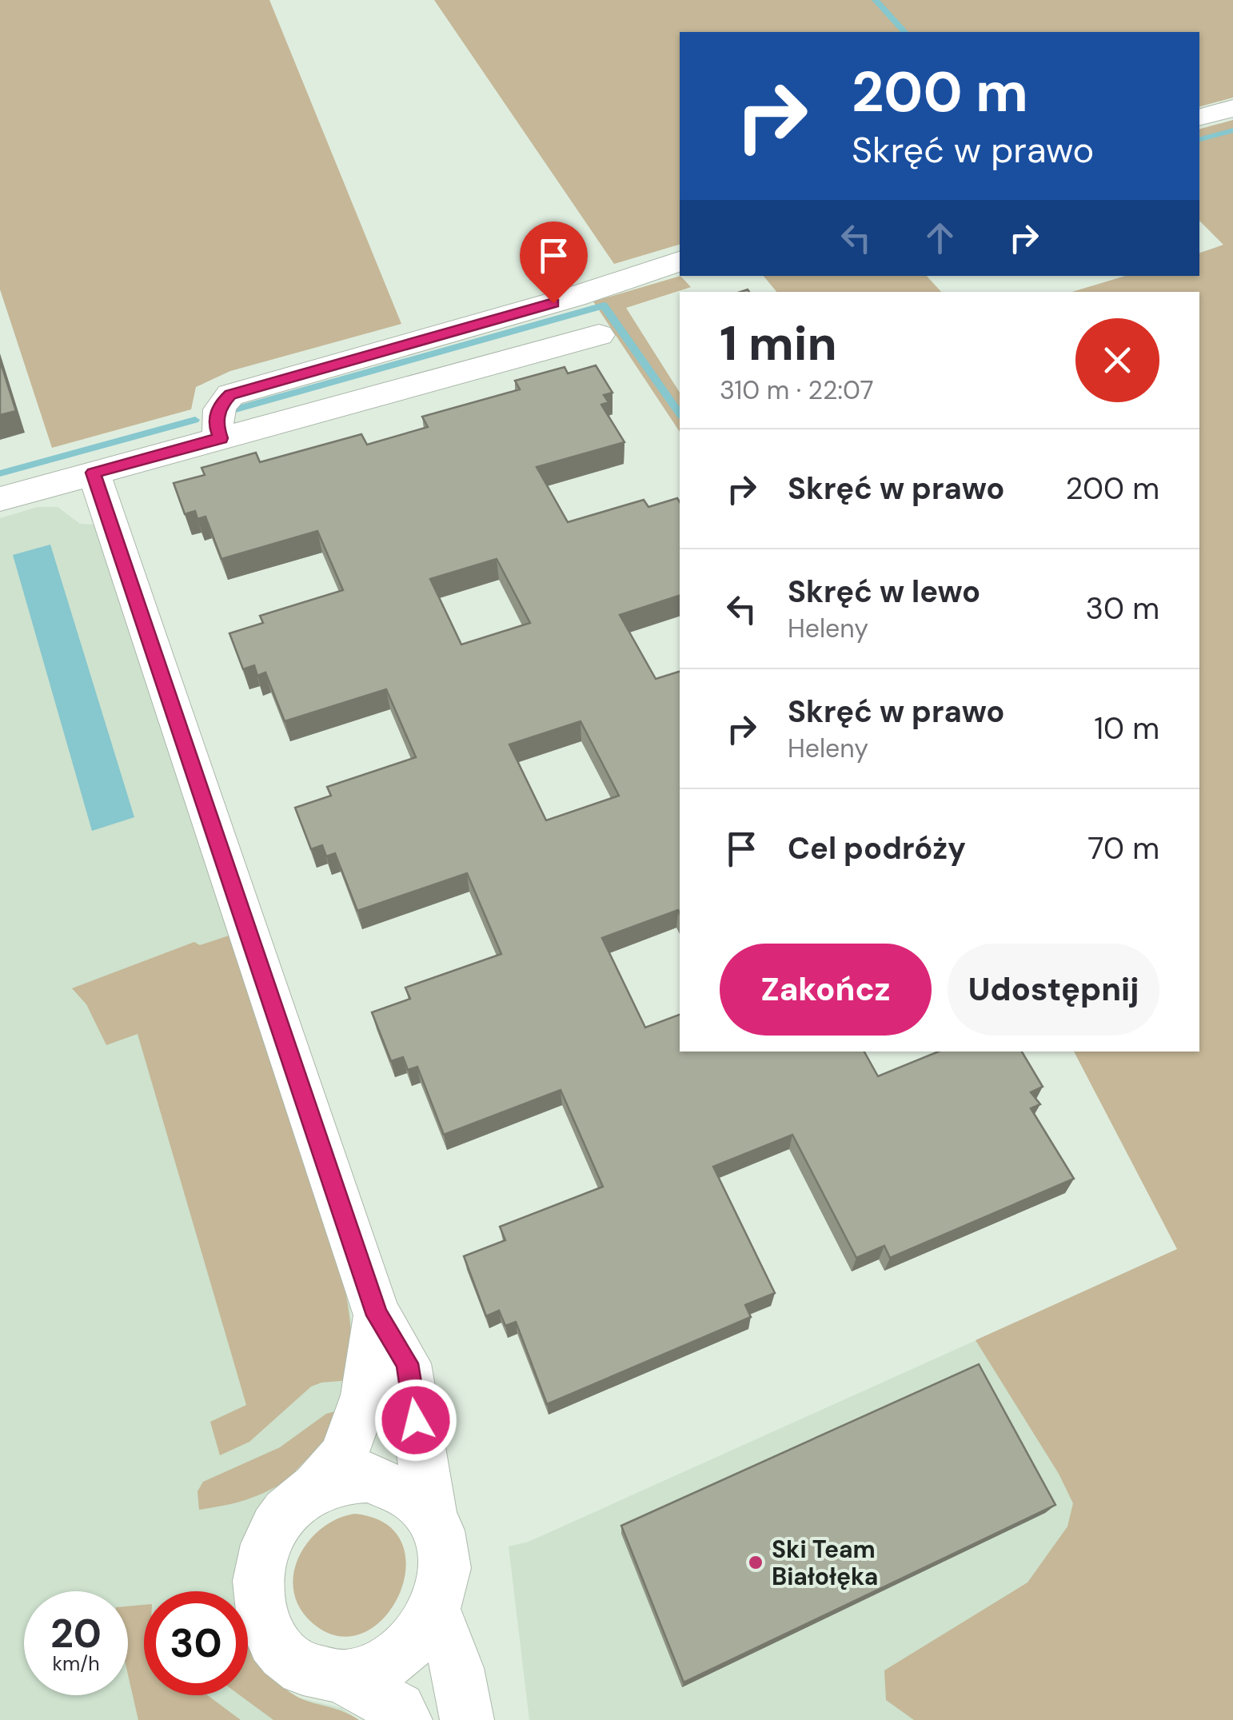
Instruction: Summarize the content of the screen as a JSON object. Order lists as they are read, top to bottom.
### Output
{
  "places": ["Ski Team Białołęka"],
  "page": {
    "turn": ["200 m", "Skręć w prawo"],
    "heading": ["1 min", "310 m · 22:07"],
    "list": [
      {
        "name": "Skręć w prawo",
        "value": "200 m"
      },
      {
        "name": "Skręć w lewo",
        "note": "Heleny",
        "value": "30 m"
      },
      {
        "name": "Skręć w prawo",
        "note": "Heleny",
        "value": "10 m"
      },
      {
        "name": "Cel podróży",
        "value": "70 m"
      }
    ],
    "buttons": ["Zakończ", "Udostępnij"],
    "speed": "20 km/h",
    "limit": "30"
  }
}
